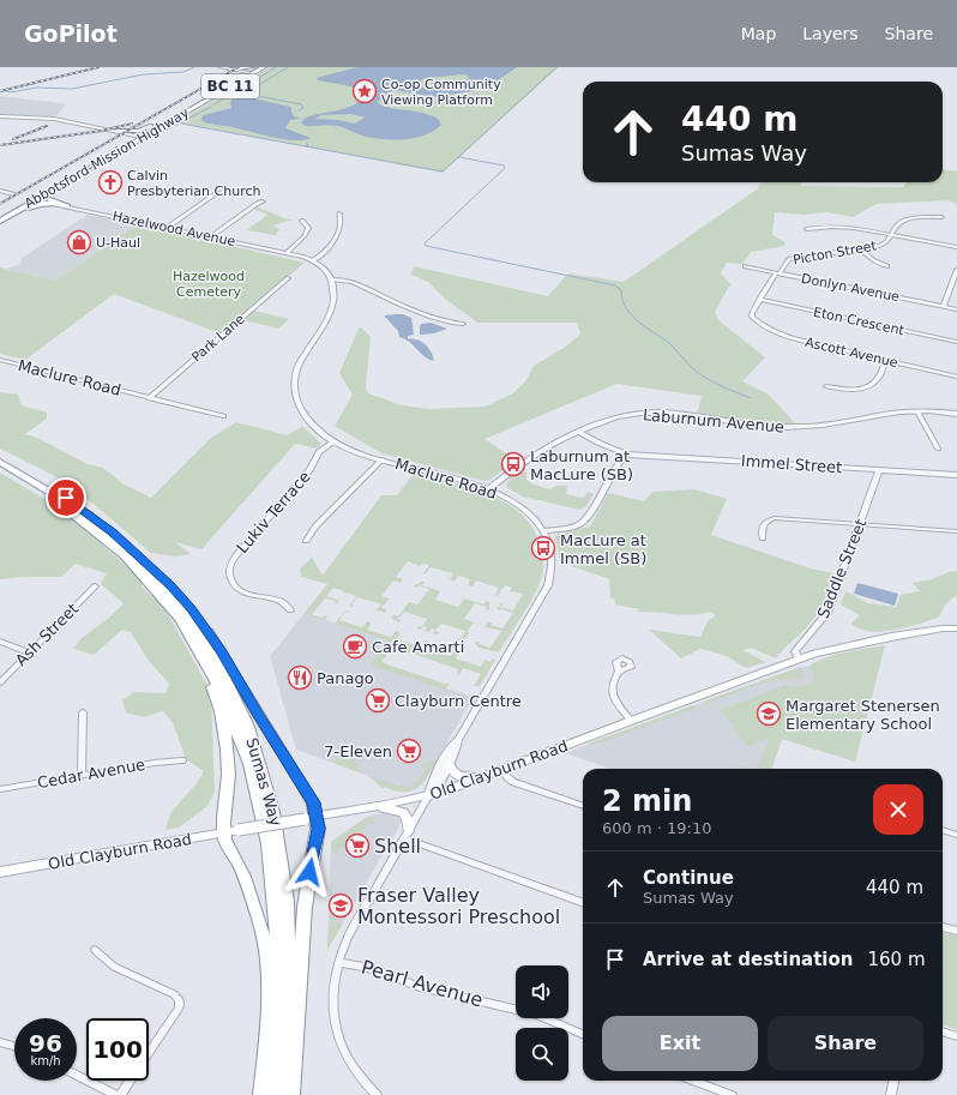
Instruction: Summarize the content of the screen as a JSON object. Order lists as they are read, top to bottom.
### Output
{
  "streets": {
    "highway": ["BC 11", "Abbotsford-Mission Highway", "Sumas Way"],
    "main road": ["Old Clayburn Road"],
    "street": [
      "Hazelwood Avenue",
      "Picton Street",
      "Donlyn Avenue",
      "Eton Crescent",
      "Park Lane",
      "Ascott Avenue",
      "Maclure Road",
      "Laburnum Avenue",
      "Immel Street",
      "Lukiv Terrace",
      "Saddle Street",
      "Ash Street",
      "Cedar Avenue",
      "Pearl Avenue"
    ]
  },
  "crossings": [
    ["Abbotsford-Mission Highway", "Hazelwood Avenue"],
    ["Picton Street", "Donlyn Avenue"],
    ["Picton Street", "Eton Crescent"],
    ["Picton Street", "Ascott Avenue"],
    ["Park Lane", "Maclure Road"],
    ["Maclure Road", "Laburnum Avenue"],
    ["Maclure Road", "Lukiv Terrace"],
    ["Laburnum Avenue", "Immel Street"],
    ["Immel Street", "Saddle Street"],
    ["Saddle Street", "Old Clayburn Road"]
  ],
  "parks": ["Hazelwood Cemetery"],
  "places": {
    "place": ["Co-op Community Viewing Platform"],
    "church": ["Calvin Presbyterian Church"],
    "shop": ["U-Haul"],
    "bus stop": ["Laburnum at MacLure (SB)", "MacLure at Immel (SB)"],
    "cafe": ["Cafe Amarti"],
    "restaurant": ["Panago"],
    "supermarket": ["Clayburn Centre", "7-Eleven", "Shell"],
    "school or university": ["Margaret Stenersen Elementary School", "Fraser Valley Montessori Preschool"]
  },
  "page": {
    "header": "GoPilot",
    "nav": ["Map", "Layers", "Share"],
    "turn": ["440 m", "Sumas Way"],
    "heading": ["2 min", "600 m · 19:10"],
    "list": [
      {
        "name": "Continue",
        "note": "Sumas Way",
        "value": "440 m"
      },
      {
        "name": "Arrive at destination",
        "value": "160 m"
      }
    ],
    "buttons": ["Exit", "Share"],
    "speed": "96 km/h",
    "limit": "100"
  }
}
